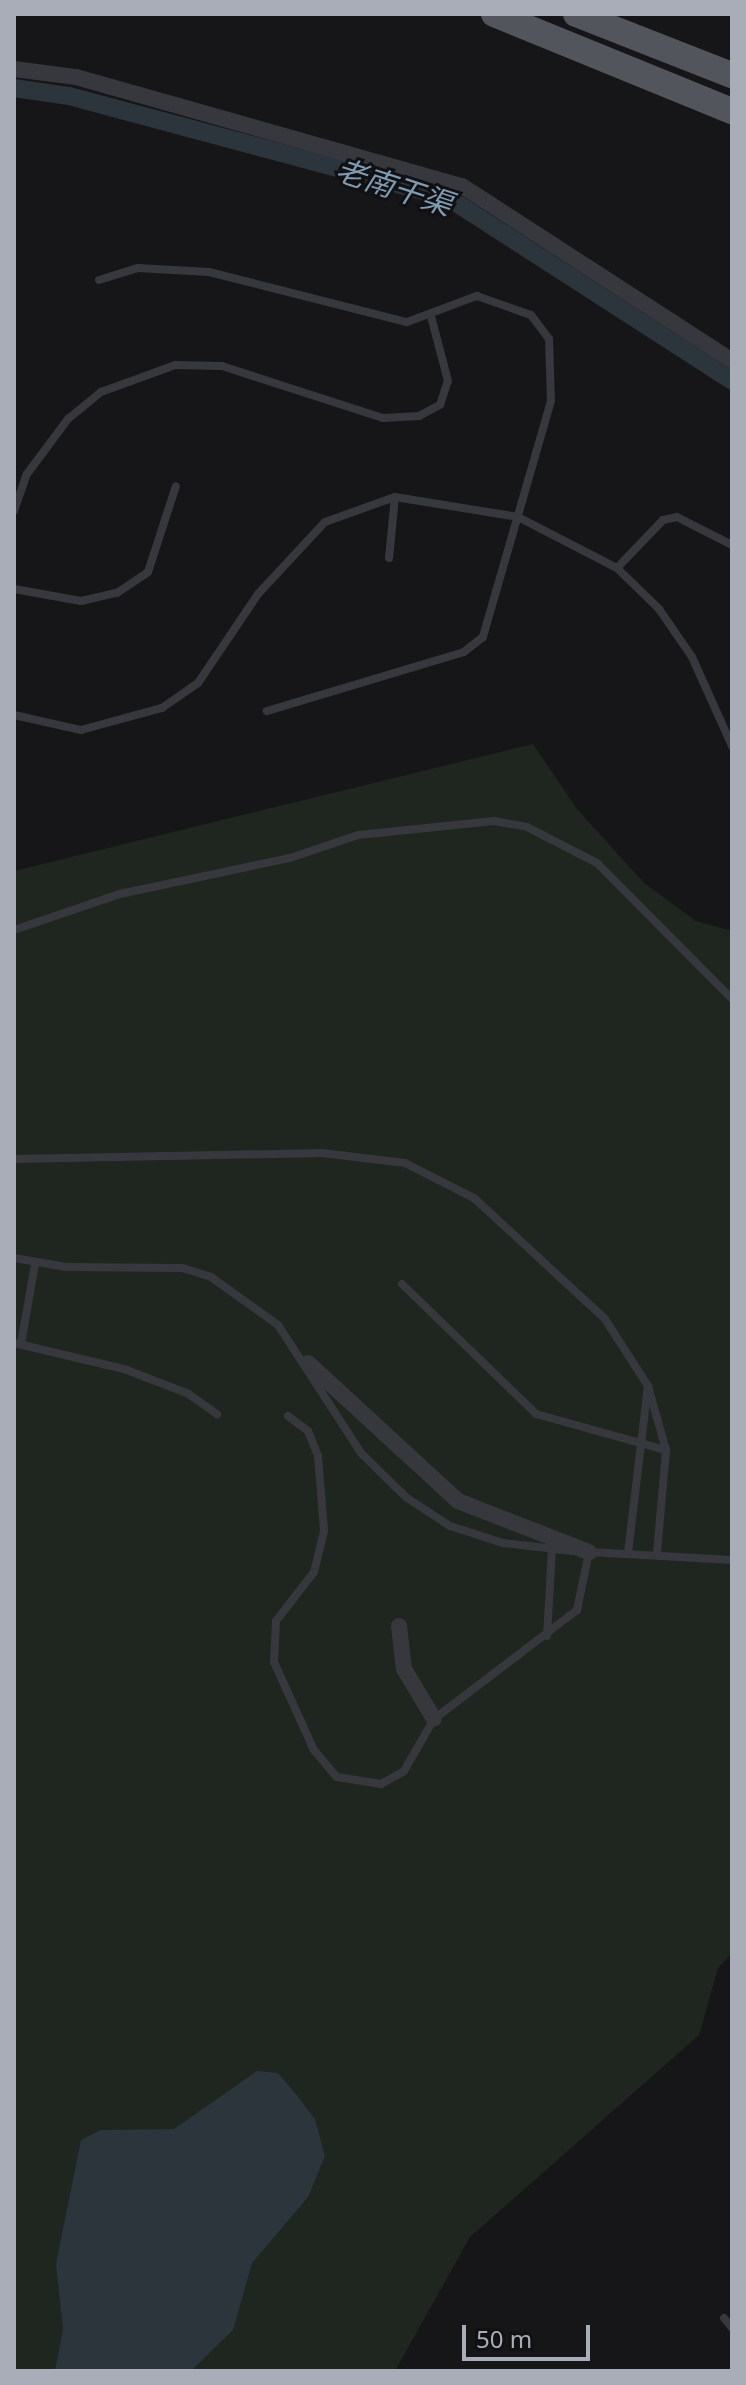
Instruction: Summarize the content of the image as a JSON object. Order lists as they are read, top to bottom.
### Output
{
  "water": ["老南干渠"],
  "scale_bar": "50 m"
}
